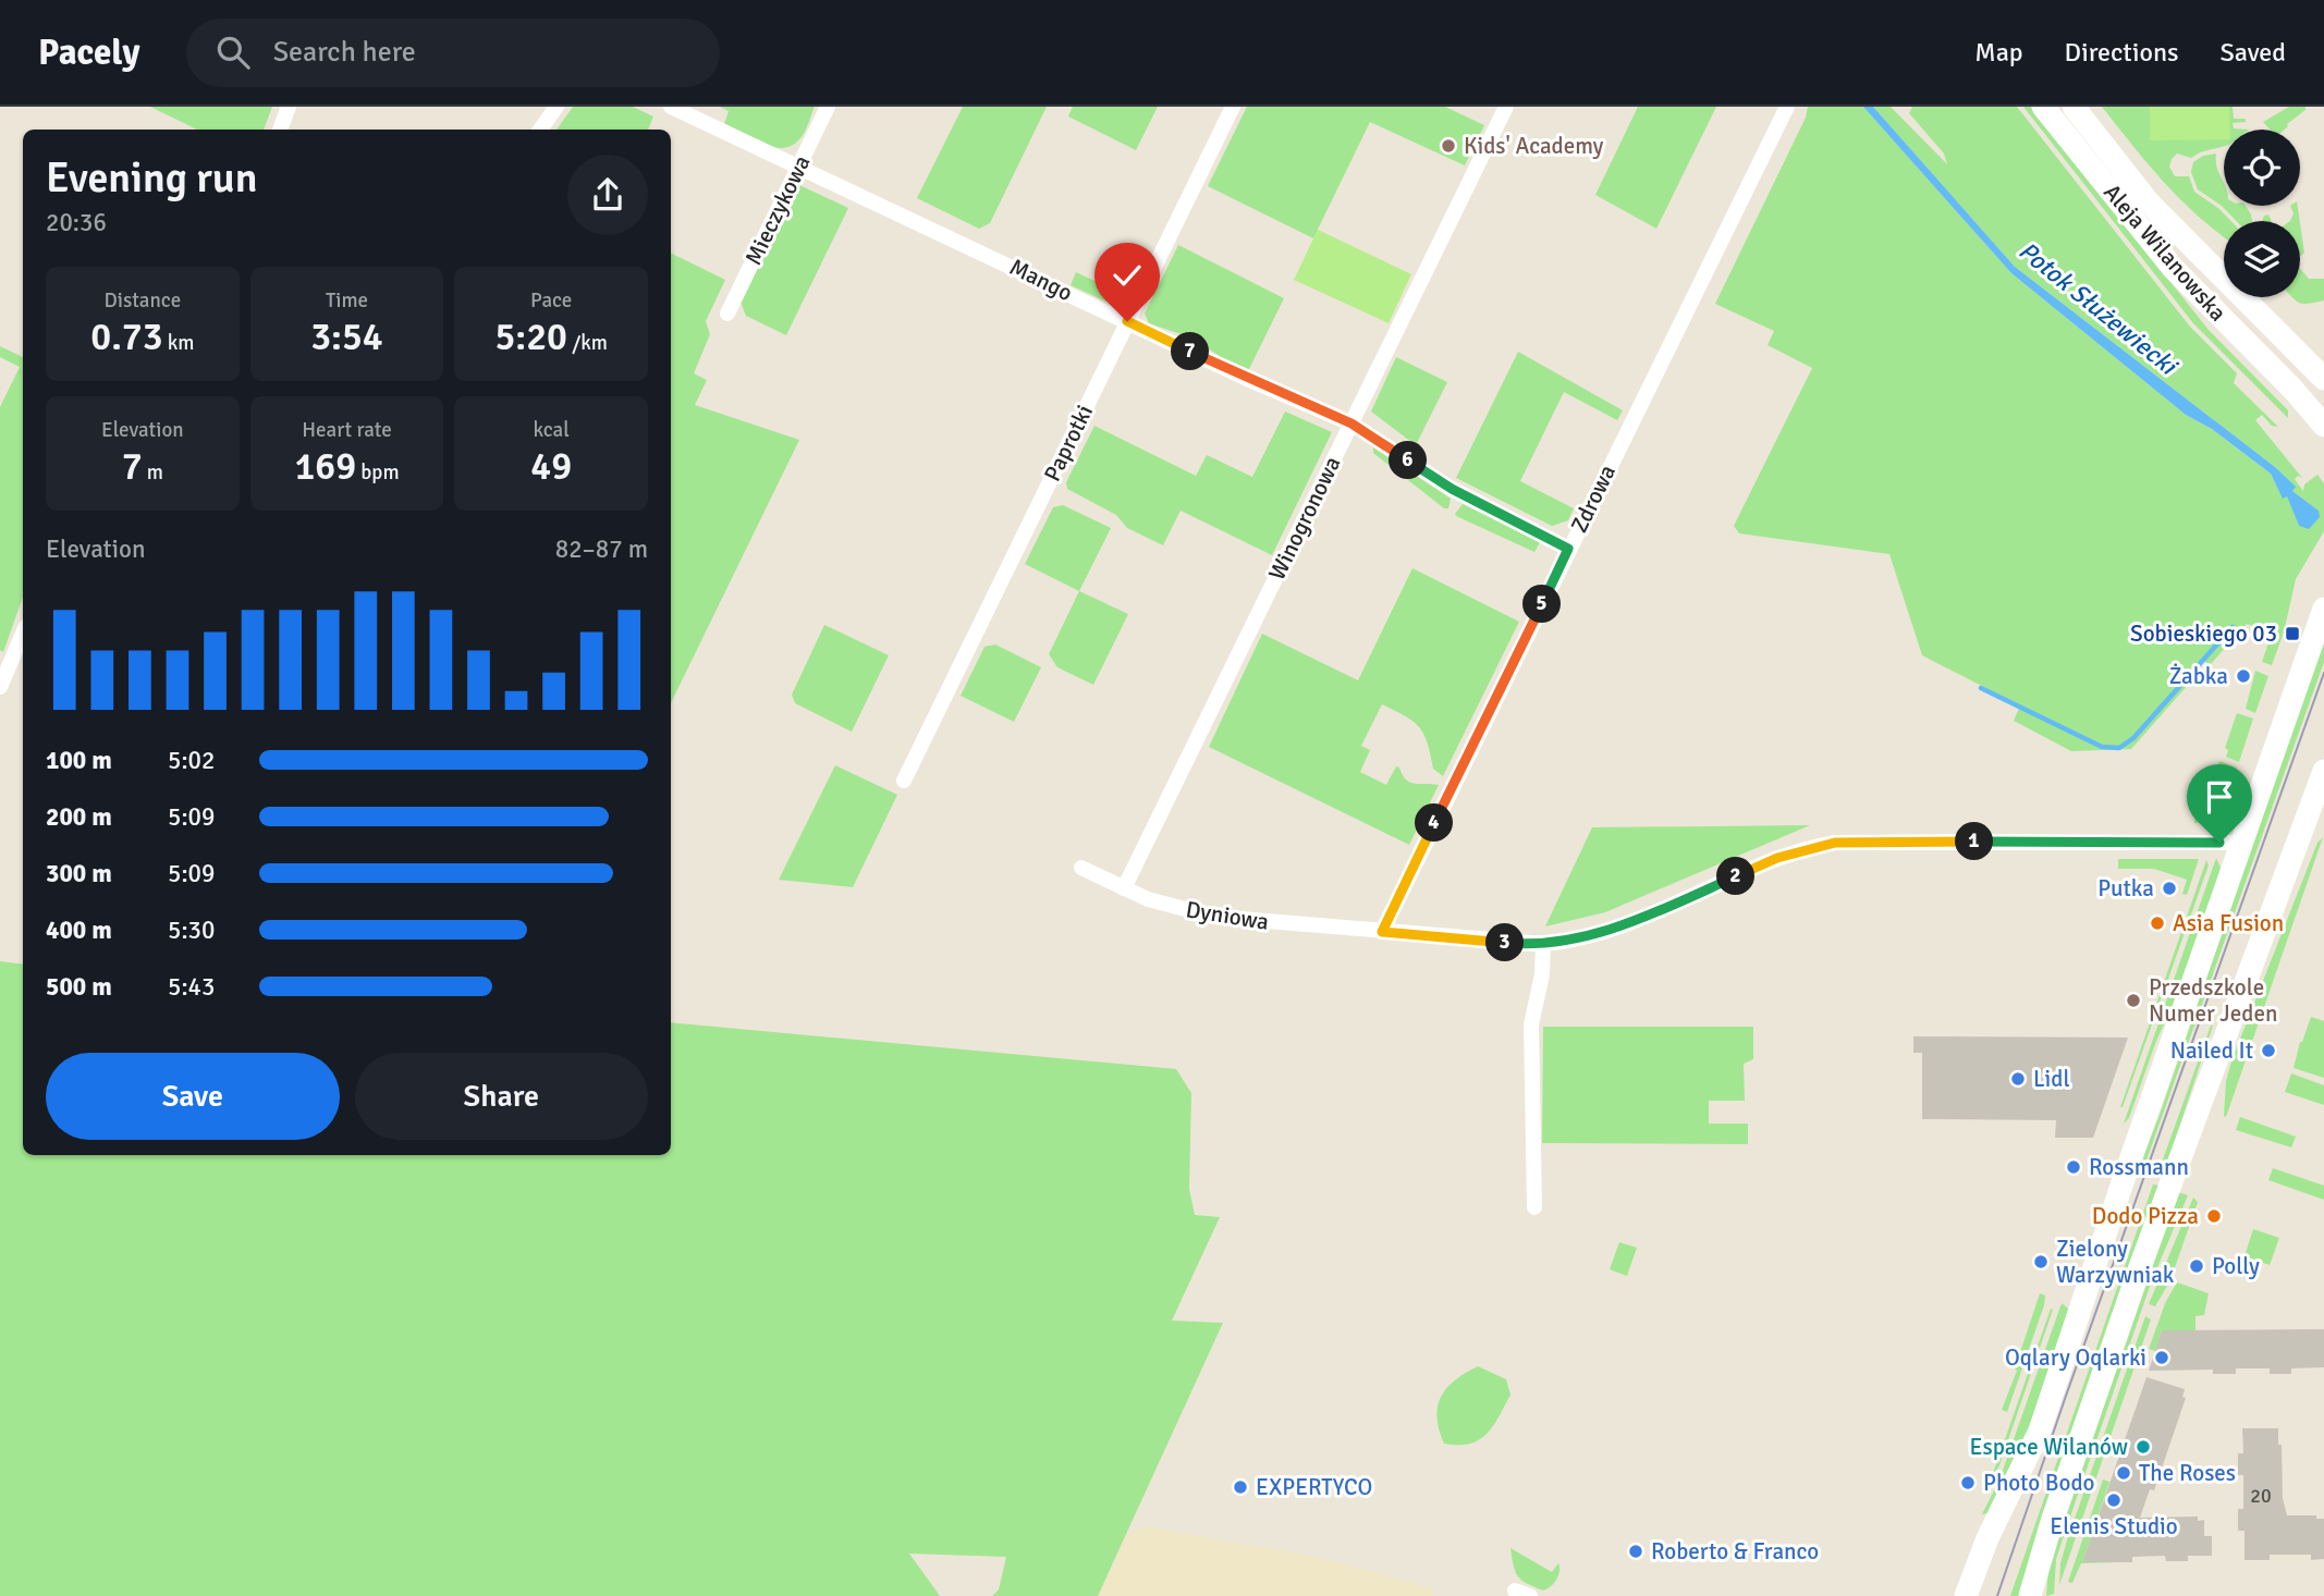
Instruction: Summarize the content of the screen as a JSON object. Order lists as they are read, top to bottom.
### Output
{
  "streets": {
    "street": [
      "Mieczykowa",
      "Aleja Wilanowska",
      "Mango",
      "Paprotki",
      "Zdrowa",
      "Winogronowa",
      "Dyniowa"
    ]
  },
  "crossings": [
    ["Mieczykowa", "Mango"],
    ["Mango", "Paprotki"],
    ["Mango", "Zdrowa"],
    ["Mango", "Winogronowa"],
    ["Zdrowa", "Dyniowa"],
    ["Winogronowa", "Dyniowa"]
  ],
  "water": ["Potok Służewiecki"],
  "places": {
    "other": [
      "Kids' Academy",
      "Żabka",
      "Putka",
      "Asia Fusion",
      "Przedszkole Numer Jeden",
      "Nailed It",
      "Lidl",
      "Rossmann",
      "Dodo Pizza",
      "Zielony Warzywniak",
      "Polly",
      "Oqlary Oqlarki",
      "Espace Wilanów",
      "The Roses",
      "Photo Bodo",
      "EXPERTYCO",
      "Elenis Studio",
      "Roberto & Franco"
    ],
    "transit": ["Sobieskiego 03"]
  },
  "house_numbers": ["20"],
  "page": {
    "header": "Pacely",
    "search": "Search here",
    "nav": ["Map", "Directions", "Saved"],
    "heading": ["Evening run", "20:36"],
    "stats": [
      ["Distance", "0.73 km"],
      ["Time", "3:54"],
      ["Pace", "5:20 /km"],
      ["Elevation", "7 m"],
      ["Heart rate", "169 bpm"],
      ["kcal", "49"]
    ],
    "pins": [
      "7",
      "6",
      "5",
      "4",
      "1",
      "2",
      "3"
    ],
    "chart": ["Elevation", "82–87 m"],
    "list": [
      {
        "name": "100 m",
        "note": "5:02"
      },
      {
        "name": "200 m",
        "note": "5:09"
      },
      {
        "name": "300 m",
        "note": "5:09"
      },
      {
        "name": "400 m",
        "note": "5:30"
      },
      {
        "name": "500 m",
        "note": "5:43"
      }
    ],
    "buttons": ["Save", "Share"]
  }
}
